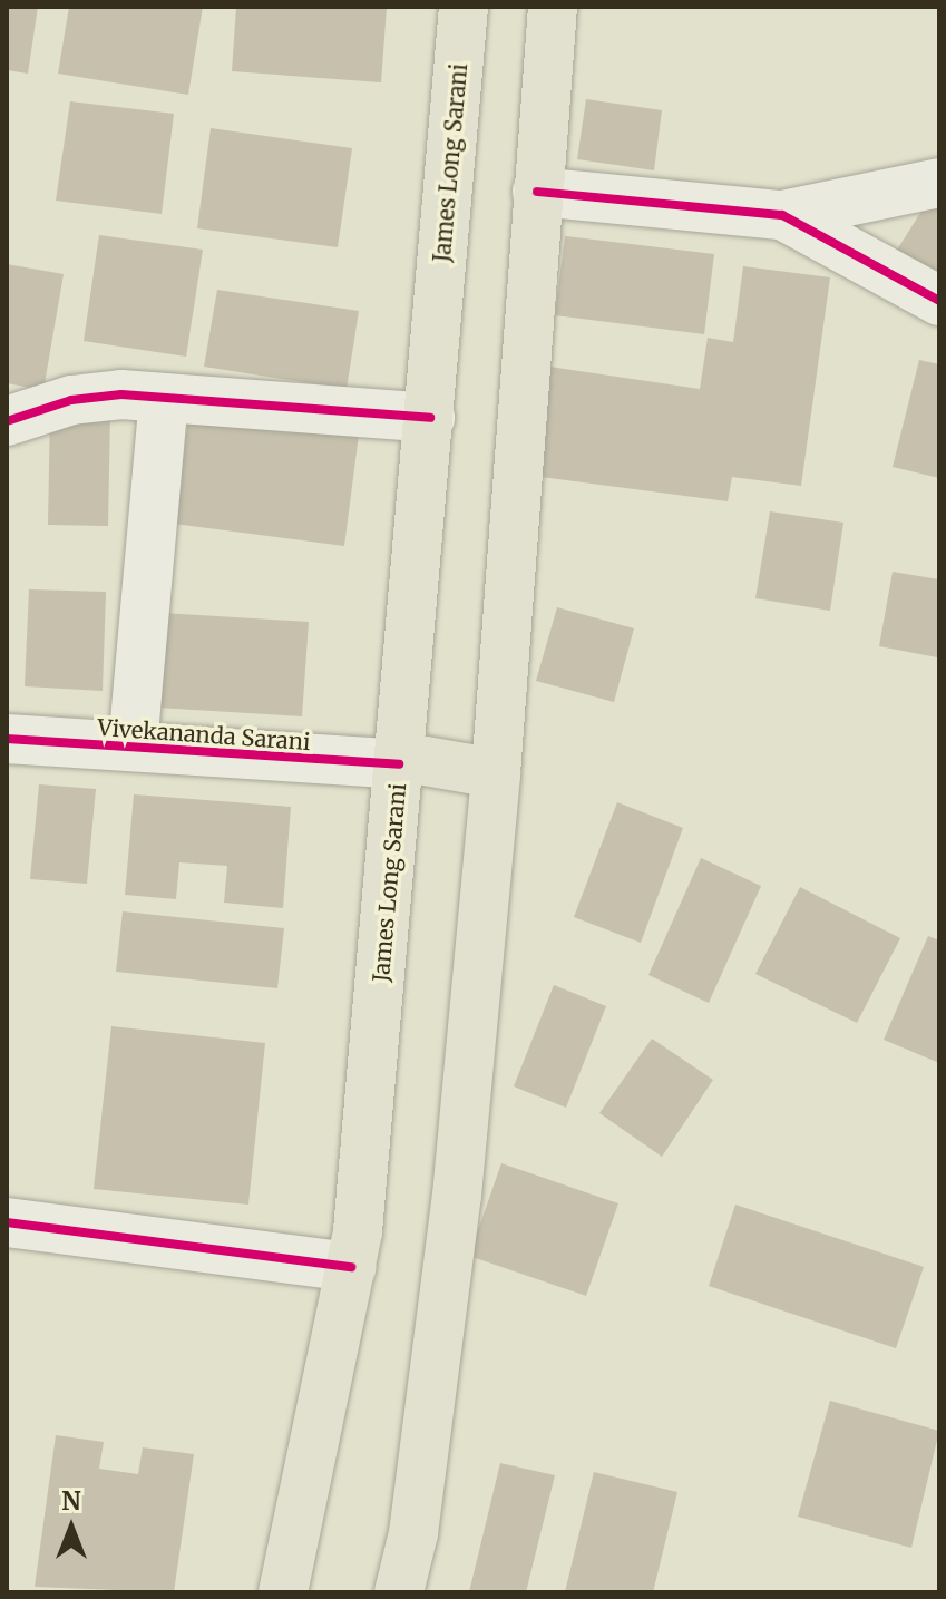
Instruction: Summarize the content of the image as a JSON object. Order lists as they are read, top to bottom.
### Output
{
  "streets": {
    "main road": ["James Long Sarani"],
    "street": ["Vivekananda Sarani"]
  },
  "crossings": [
    ["James Long Sarani", "Vivekananda Sarani"]
  ],
  "north": "top"
}
